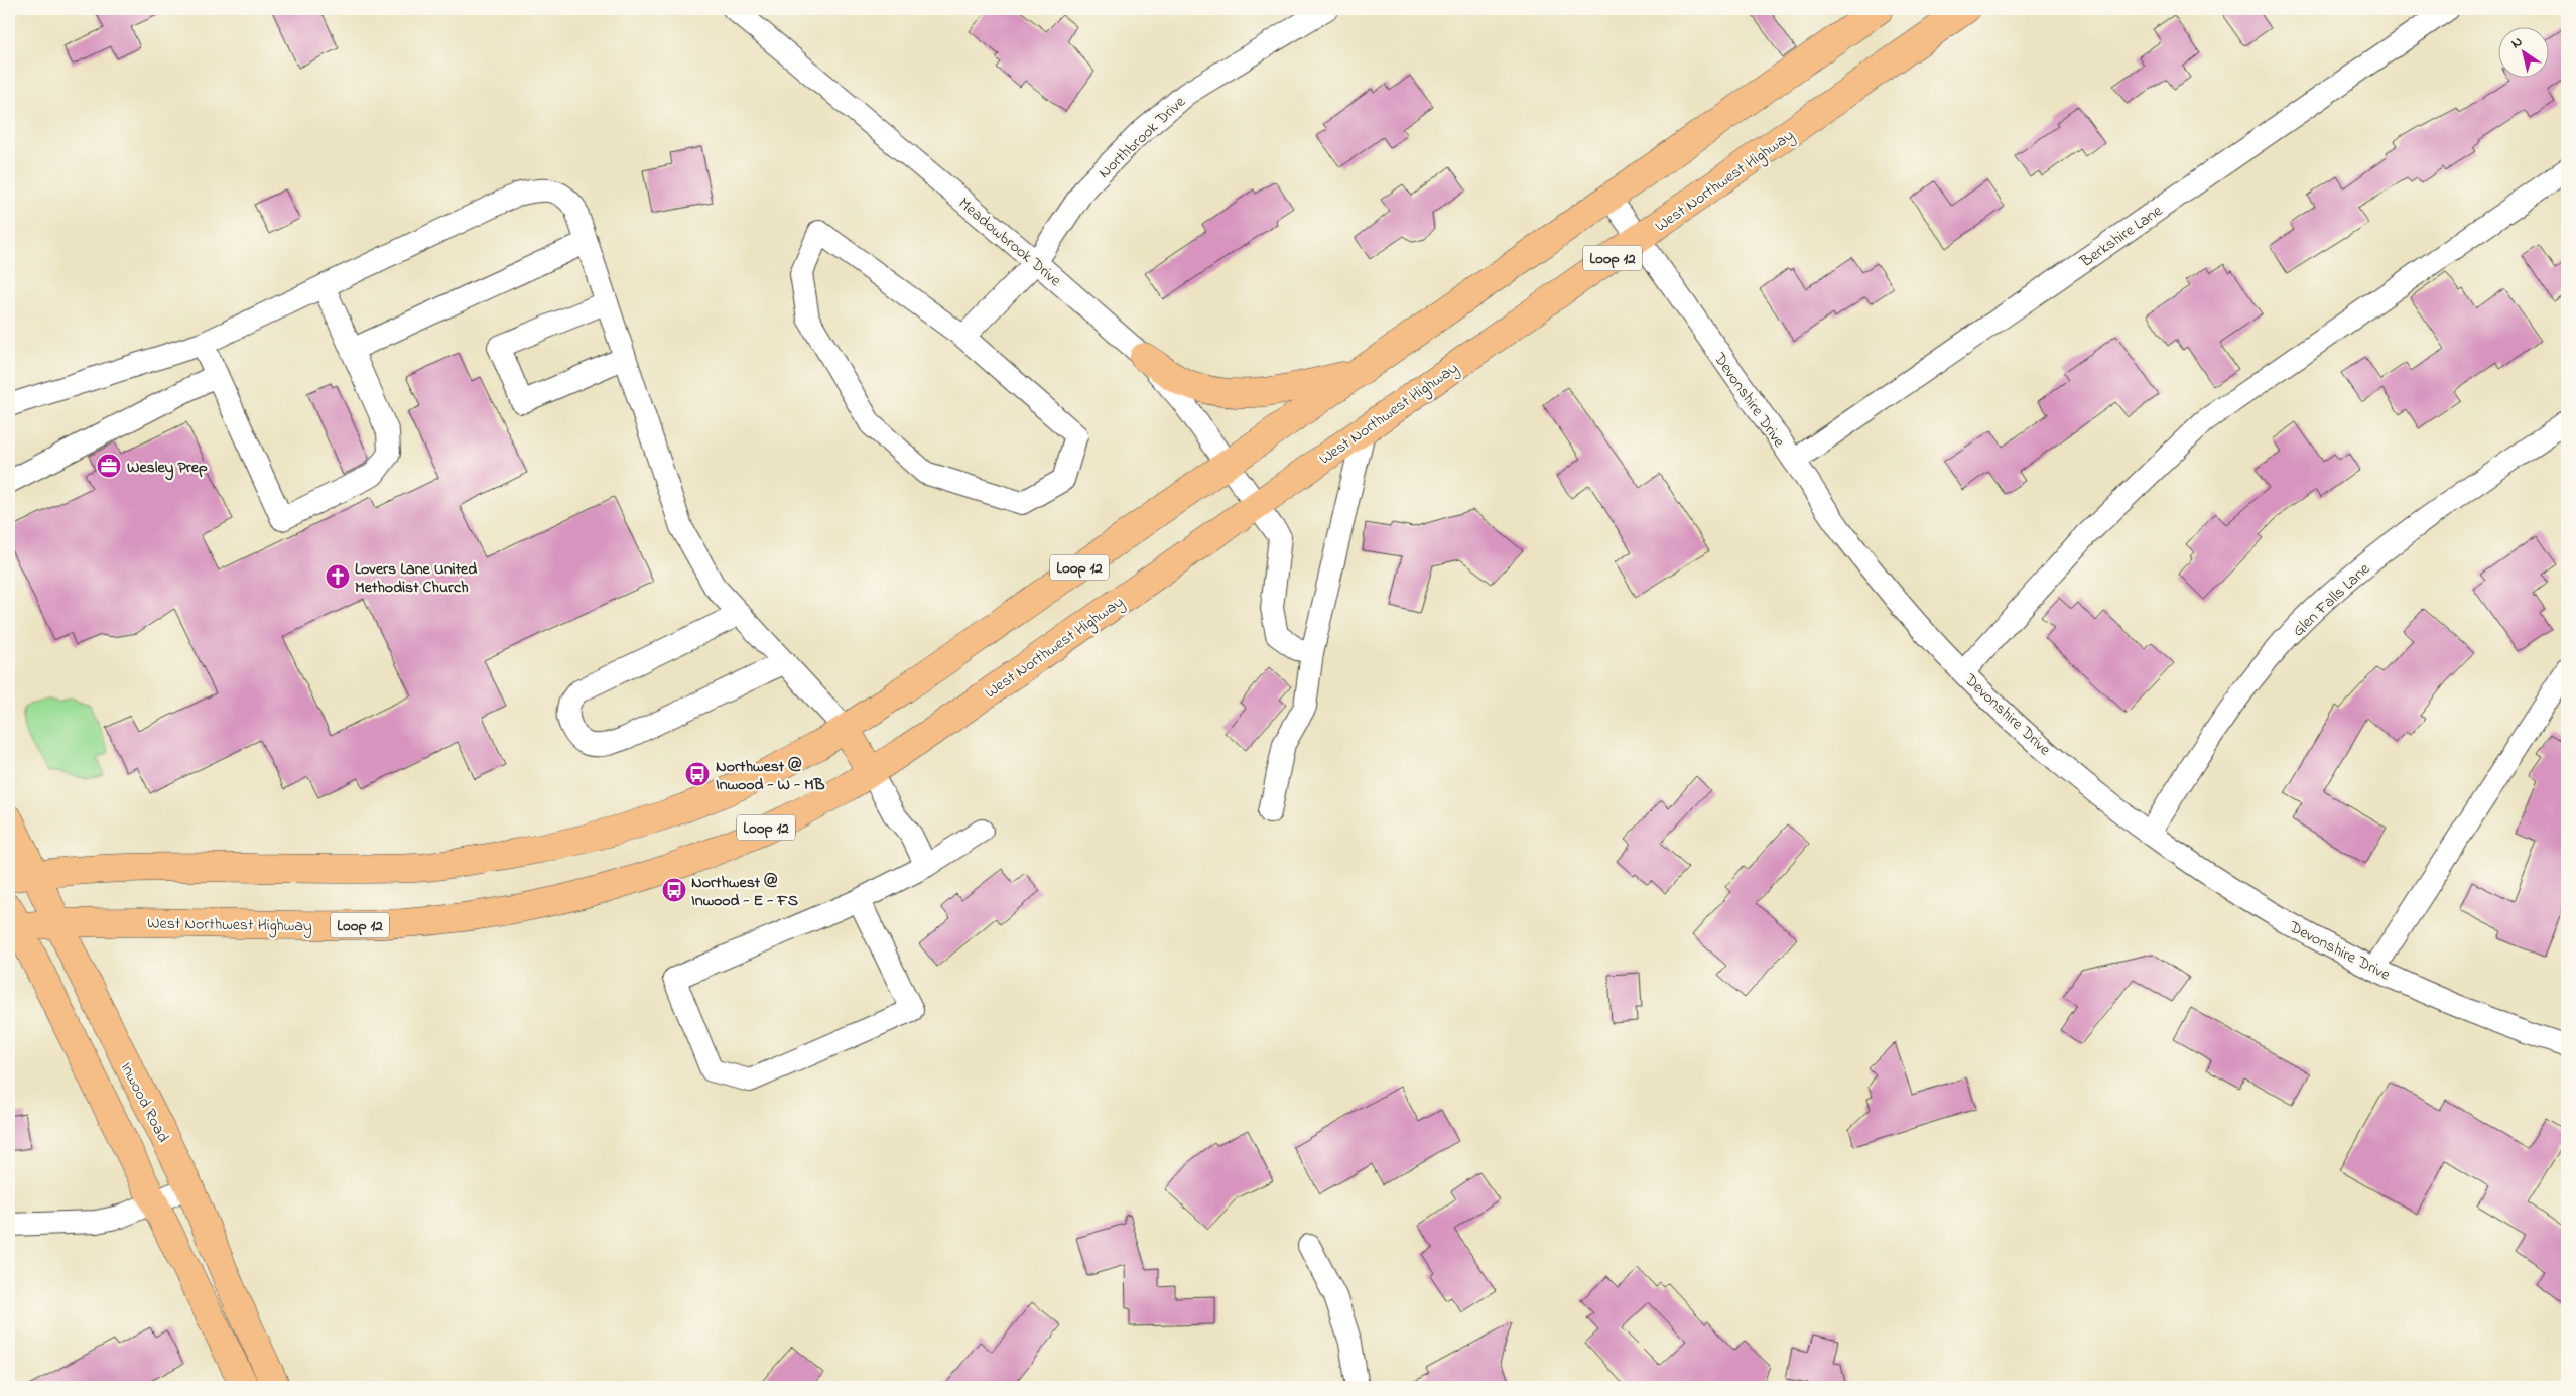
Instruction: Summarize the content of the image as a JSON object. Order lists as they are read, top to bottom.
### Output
{
  "streets": {
    "main road": ["West Northwest Highway", "Loop 12", "Inwood Road"],
    "street": [
      "Northbrook Drive",
      "Berkshire Lane",
      "Meadowbrook Drive",
      "Devonshire Drive",
      "Glen Falls Lane"
    ]
  },
  "crossings": [
    ["Northbrook Drive", "Meadowbrook Drive"],
    ["West Northwest Highway", "Meadowbrook Drive"],
    ["West Northwest Highway", "Devonshire Drive"],
    ["West Northwest Highway", "Inwood Road"],
    ["Berkshire Lane", "Devonshire Drive"],
    ["Meadowbrook Drive", "Loop 12"],
    ["Loop 12", "Devonshire Drive"],
    ["Loop 12", "Inwood Road"],
    ["Devonshire Drive", "Glen Falls Lane"]
  ],
  "places": {
    "office": ["Wesley Prep"],
    "church": ["Lovers Lane United Methodist Church"],
    "bus stop": ["Northwest @ Inwood - W - MB", "Northwest @ Inwood - E - FS"]
  },
  "north": "top left"
}
